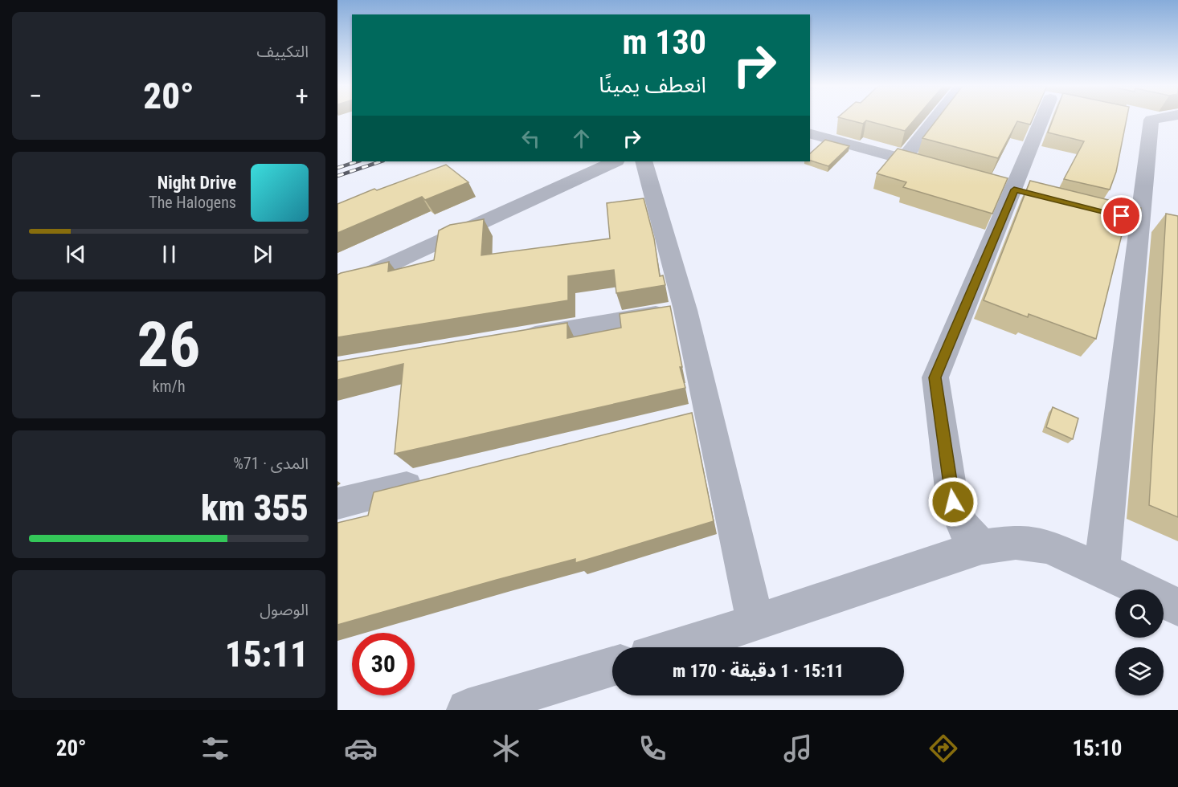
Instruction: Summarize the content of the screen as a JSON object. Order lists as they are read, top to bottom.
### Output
{
  "page": {
    "tile": [
      "التكييف",
      ["26", "km/h"],
      ["المدى · 71%", "355 km"],
      ["الوصول", "15:11"]
    ],
    "turn": ["130 m", "انعطف يمينًا"],
    "heat": ["−", "20°", "+"],
    "song": ["Night Drive", "The Halogens"],
    "limit": "30",
    "trip": "15:11 · 1 دقيقة · 170 m",
    "tabs": ["15:10", "20°"]
  }
}
